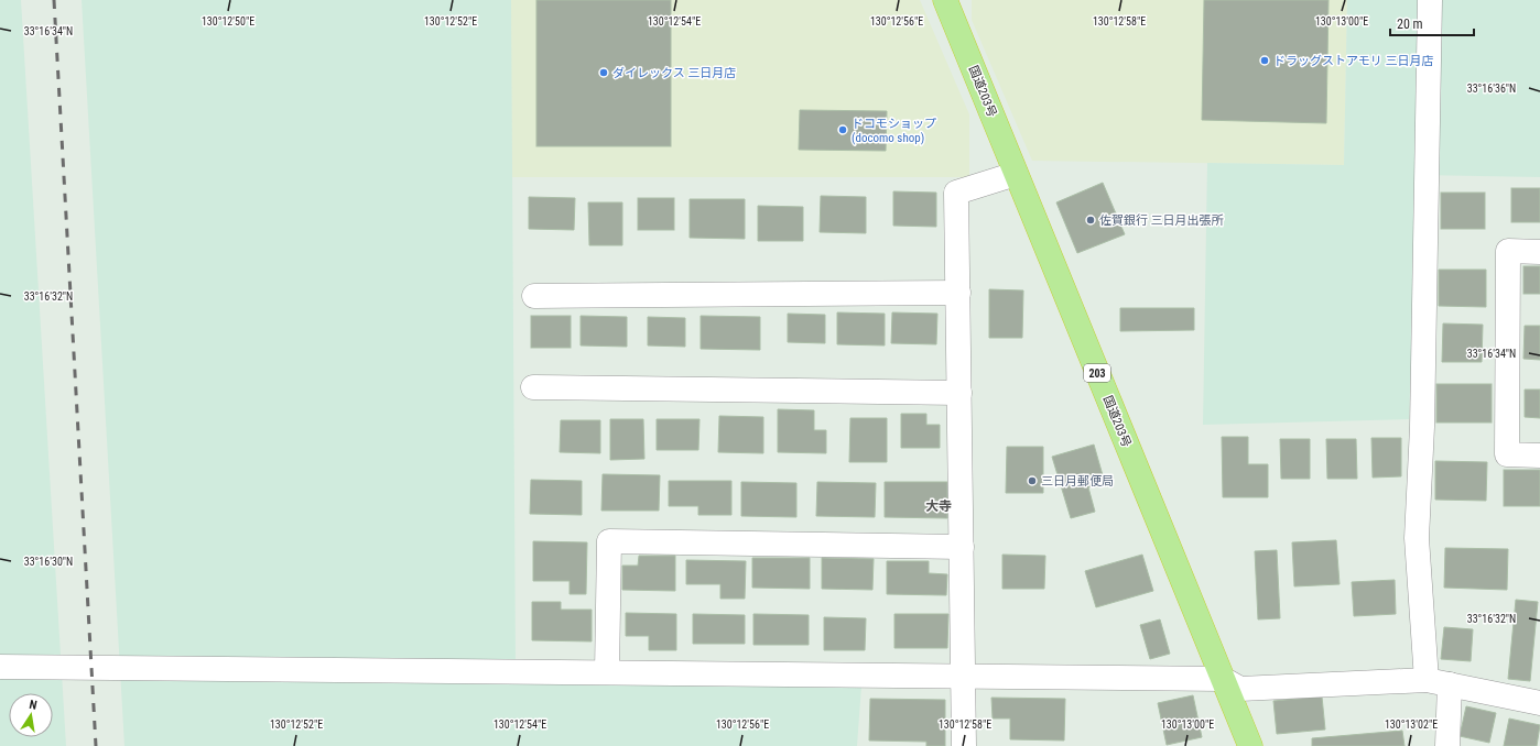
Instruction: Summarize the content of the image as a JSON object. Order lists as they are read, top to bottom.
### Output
{
  "streets": {
    "highway": ["国道203号", "203"]
  },
  "districts": ["大寺"],
  "places": [
    "ドラッグストアモリ 三日月店",
    "ダイレックス 三日月店",
    "ドコモショップ (docomo shop)",
    "佐賀銀行 三日月出張所",
    "三日月郵便局"
  ],
  "scale_bar": "20 m",
  "north": "top",
  "coordinates": [
    "130°12'50\"E",
    "130°12'52\"E",
    "130°12'54\"E",
    "130°12'56\"E",
    "130°12'58\"E",
    "130°13'00\"E",
    "33°16'34\"N",
    "33°16'36\"N",
    "33°16'32\"N",
    "33°16'30\"N",
    "130°13'02\"E"
  ]
}
